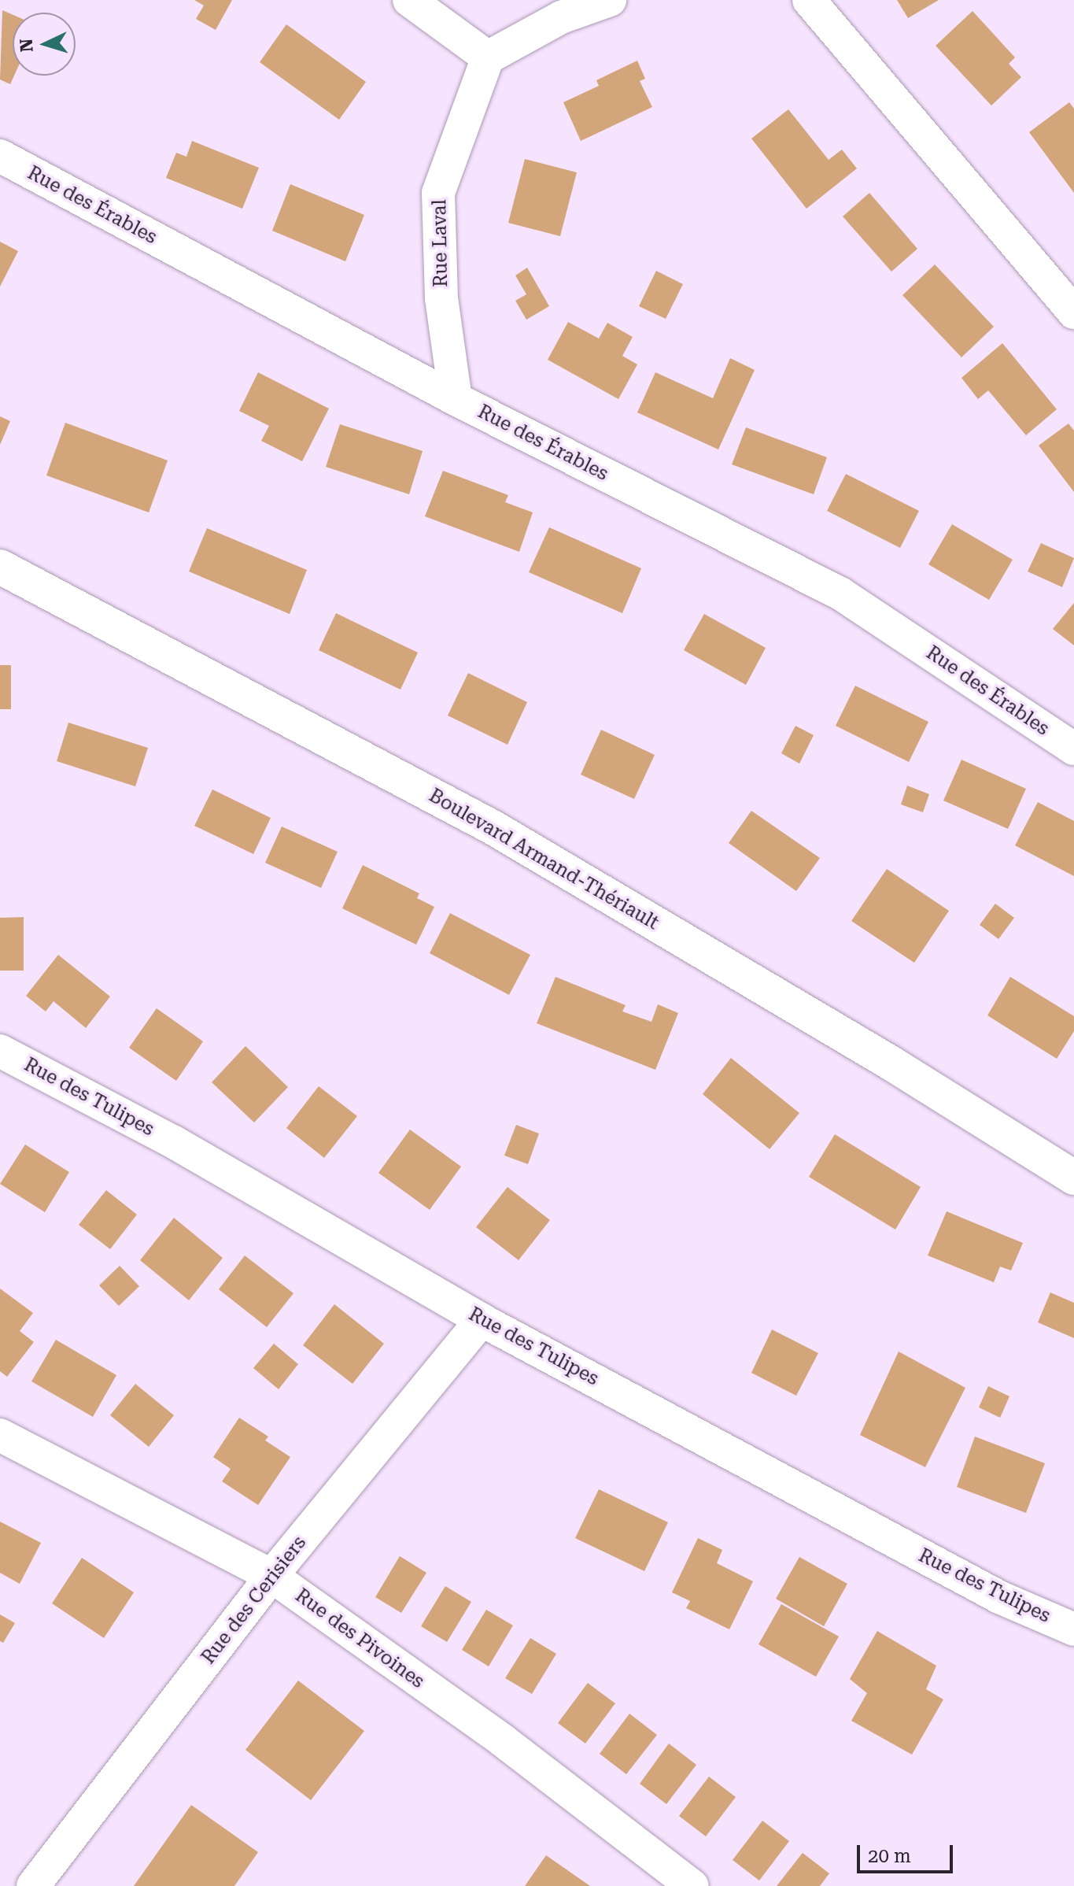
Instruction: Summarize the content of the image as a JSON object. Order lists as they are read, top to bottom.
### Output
{
  "streets": {
    "street": [
      "Rue des Érables",
      "Rue Laval",
      "Boulevard Armand-Thériault",
      "Rue des Tulipes",
      "Rue des Cerisiers",
      "Rue des Pivoines"
    ]
  },
  "crossings": [
    ["Rue des Érables", "Rue Laval"],
    ["Rue des Tulipes", "Rue des Cerisiers"],
    ["Rue des Cerisiers", "Rue des Pivoines"]
  ],
  "scale_bar": "20 m",
  "north": "left"
}
